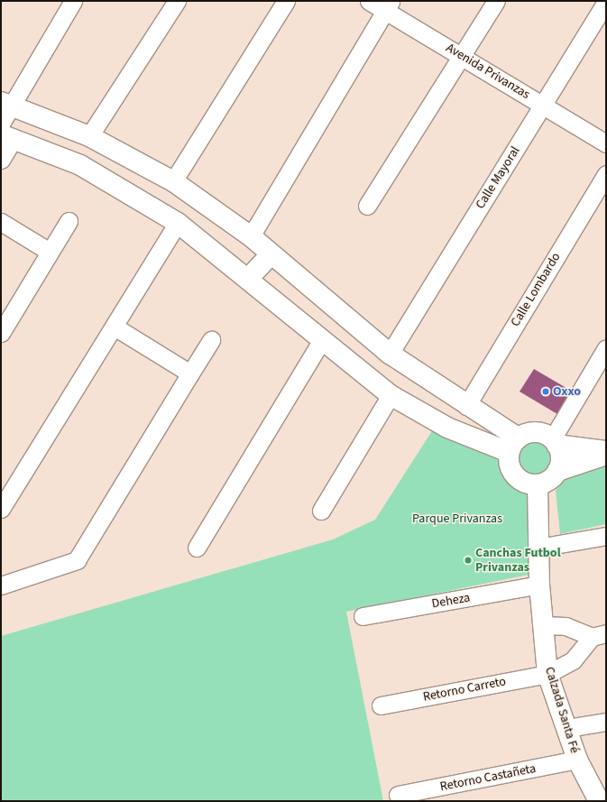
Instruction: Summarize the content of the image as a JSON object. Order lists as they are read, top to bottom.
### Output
{
  "streets": {
    "street": [
      "Avenida Privanzas",
      "Calle Mayoral",
      "Calle Lombardo",
      "Deheza",
      "Retorno Carreto",
      "Calzada Santa Fé",
      "Retorno Castañeta"
    ]
  },
  "crossings": [
    ["Avenida Privanzas", "Calle Mayoral"],
    ["Deheza", "Calzada Santa Fé"],
    ["Retorno Carreto", "Calzada Santa Fé"],
    ["Calzada Santa Fé", "Retorno Castañeta"]
  ],
  "parks": ["Parque Privanzas"],
  "places": ["Oxxo", "Canchas Futbol Privanzas"]
}
